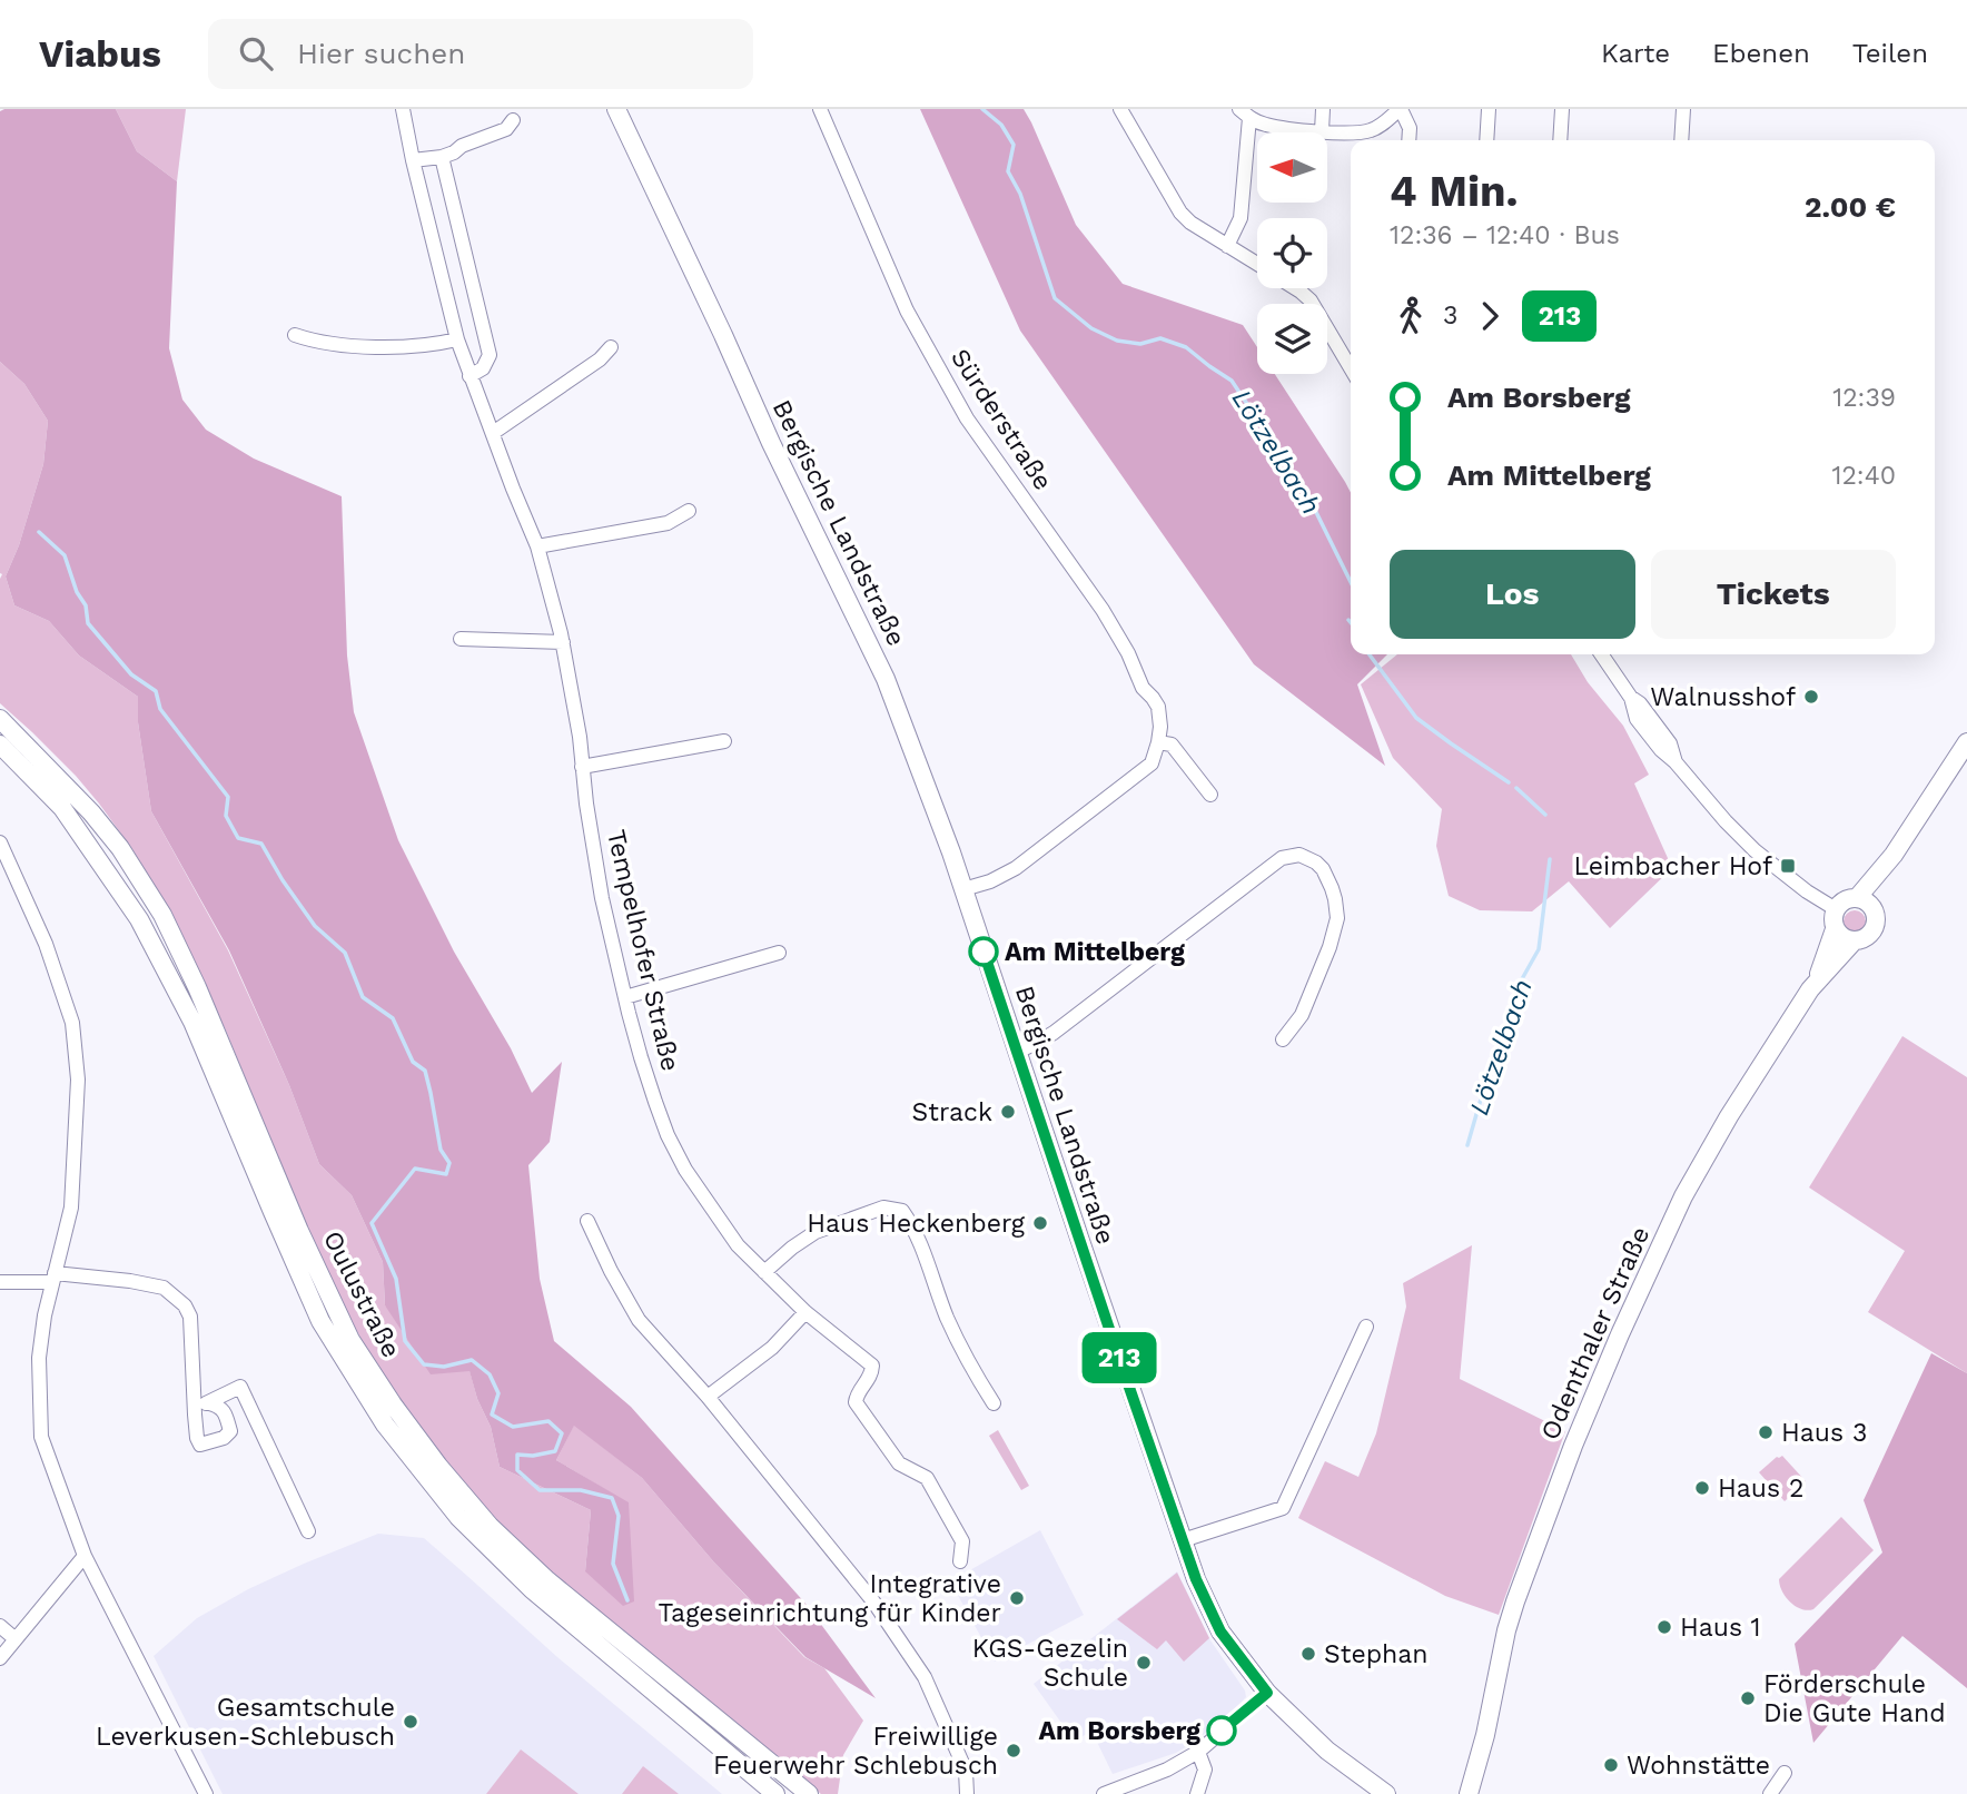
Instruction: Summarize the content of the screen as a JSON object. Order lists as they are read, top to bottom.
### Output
{
  "streets": {
    "main road": ["Bergische Landstraße", "Oulustraße", "Odenthaler Straße"],
    "street": ["Sürderstraße", "Tempelhofer Straße"]
  },
  "water": ["Lötzelbach"],
  "places": {
    "other": [
      "Walnusshof",
      "Am Mittelberg",
      "Strack",
      "Haus Heckenberg",
      "Haus 3",
      "Haus 2",
      "Integrative Tageseinrichtung für Kinder",
      "Haus 1",
      "Stephan",
      "KGS-Gezelin Schule",
      "Förderschule Die Gute Hand",
      "Gesamtschule Leverkusen-Schlebusch",
      "Am Borsberg",
      "Freiwillige Feuerwehr Schlebusch",
      "Wohnstätte"
    ],
    "transit": ["Leimbacher Hof"]
  },
  "lines": ["bus line 213"],
  "north": "left",
  "page": {
    "header": "Viabus",
    "search": "Hier suchen",
    "nav": ["Karte", "Ebenen", "Teilen"],
    "on_map": "213",
    "heading": ["4 Min.", "12:36 – 12:40 · Bus", "2.00 €"],
    "legs": ["3", "213"],
    "list": [
      {
        "name": "Am Borsberg",
        "value": "12:39"
      },
      {
        "name": "Am Mittelberg",
        "value": "12:40"
      }
    ],
    "buttons": ["Los", "Tickets"]
  }
}
